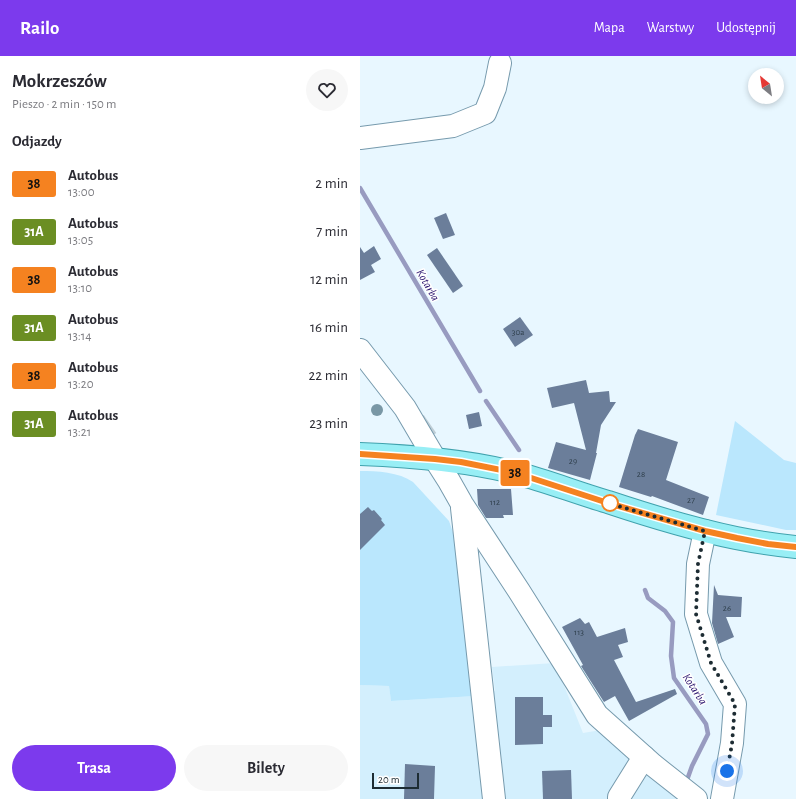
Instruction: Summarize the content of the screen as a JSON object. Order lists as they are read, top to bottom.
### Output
{
  "water": ["Kotarba"],
  "lines": ["bus line 38"],
  "house_numbers": [
    "30a",
    "29",
    "28",
    "27",
    "112",
    "26",
    "113"
  ],
  "scale_bar": "20 m",
  "north": "top left",
  "page": {
    "header": "Railo",
    "nav": ["Mapa", "Warstwy", "Udostępnij"],
    "heading": [
      ["Mokrzeszów", "Pieszo · 2 min · 150 m"],
      "Odjazdy"
    ],
    "on_map": "38",
    "list": [
      {
        "mark": "38",
        "name": "Autobus",
        "note": "13:00",
        "value": "2 min"
      },
      {
        "mark": "31A",
        "name": "Autobus",
        "note": "13:05",
        "value": "7 min"
      },
      {
        "mark": "38",
        "name": "Autobus",
        "note": "13:10",
        "value": "12 min"
      },
      {
        "mark": "31A",
        "name": "Autobus",
        "note": "13:14",
        "value": "16 min"
      },
      {
        "mark": "38",
        "name": "Autobus",
        "note": "13:20",
        "value": "22 min"
      },
      {
        "mark": "31A",
        "name": "Autobus",
        "note": "13:21",
        "value": "23 min"
      }
    ],
    "buttons": ["Trasa", "Bilety"],
    "scale": "20 m"
  }
}
